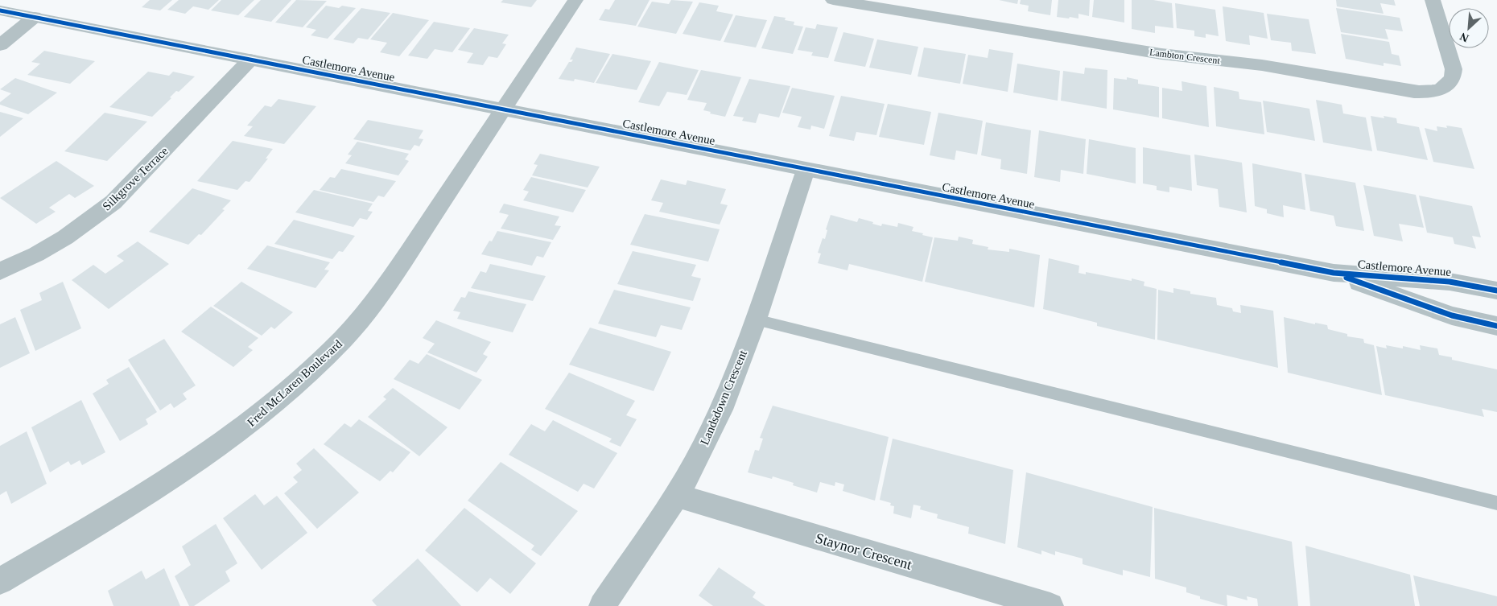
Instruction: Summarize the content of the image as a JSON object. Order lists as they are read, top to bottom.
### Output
{
  "streets": {
    "street": [
      "Lambton Crescent",
      "Castlemore Avenue",
      "Silkgrove Terrace",
      "Fred McLaren Boulevard",
      "Landsdown Crescent",
      "Staynor Crescent"
    ]
  },
  "crossings": [
    ["Castlemore Avenue", "Silkgrove Terrace"],
    ["Castlemore Avenue", "Fred McLaren Boulevard"],
    ["Castlemore Avenue", "Landsdown Crescent"],
    ["Landsdown Crescent", "Staynor Crescent"]
  ],
  "north": "bottom left"
}
